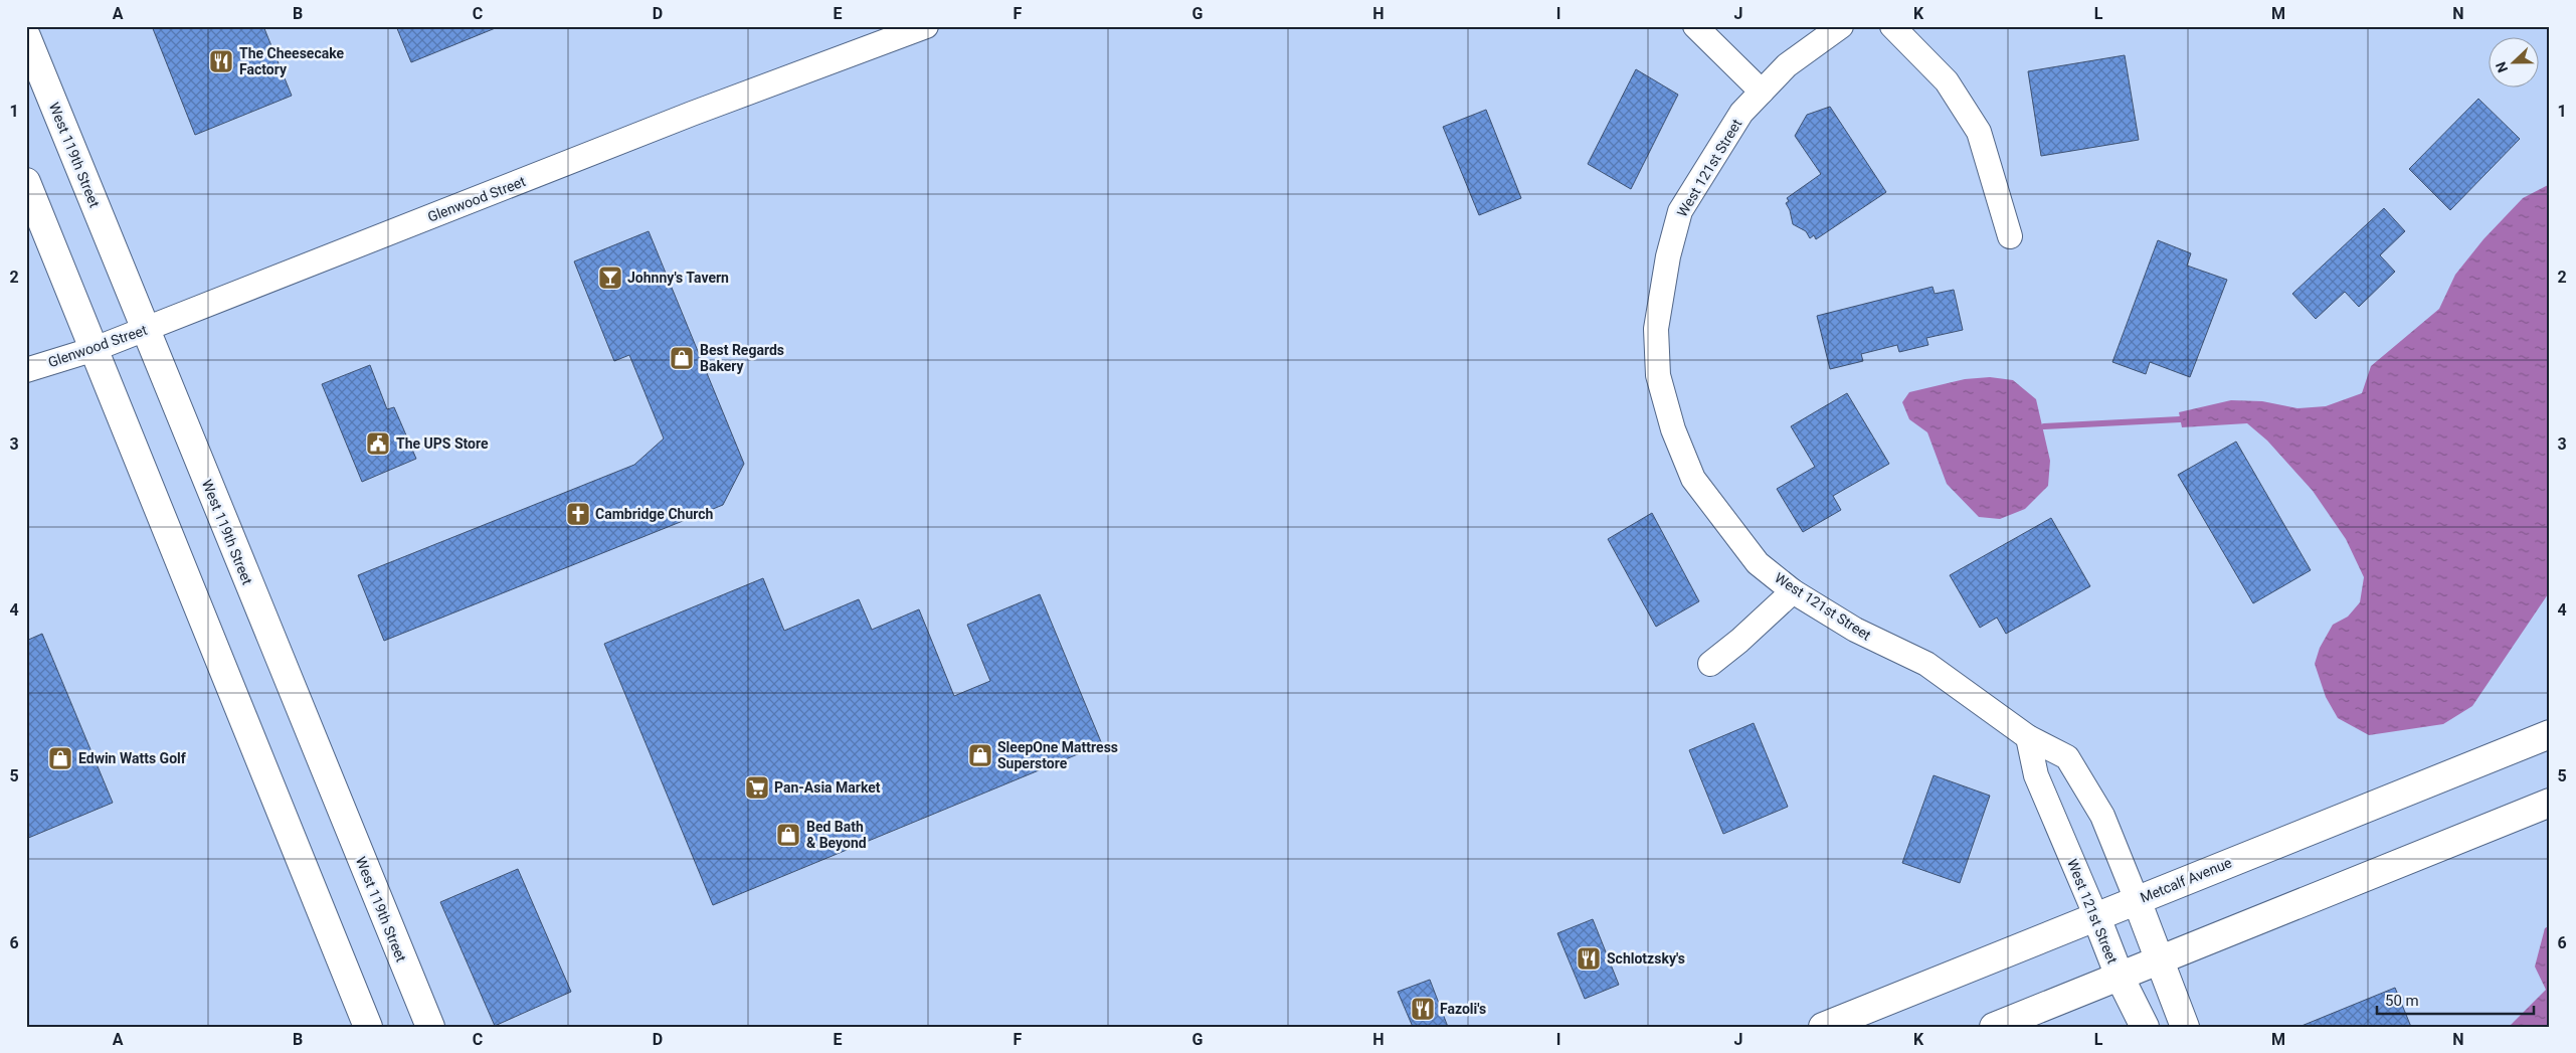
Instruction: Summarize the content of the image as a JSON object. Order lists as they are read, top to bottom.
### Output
{
  "streets": {
    "main road": ["West 119th Street", "West 121st Street", "Metcalf Avenue"],
    "street": ["Glenwood Street"]
  },
  "crossings": [
    ["West 119th Street", "Glenwood Street"],
    ["West 121st Street", "Metcalf Avenue"]
  ],
  "places": {
    "restaurant": ["The Cheesecake Factory", "Schlotzsky's", "Fazoli's"],
    "bar": ["Johnny's Tavern"],
    "shop": [
      "Best Regards Bakery",
      "SleepOne Mattress Superstore",
      "Edwin Watts Golf",
      "Bed Bath & Beyond"
    ],
    "public building": ["The UPS Store"],
    "church": ["Cambridge Church"],
    "supermarket": ["Pan-Asia Market"]
  },
  "scale_bar": "50 m",
  "north": "left",
  "grid": {
    "columns": [
      "A",
      "B",
      "C",
      "D",
      "E",
      "F",
      "G",
      "H",
      "I",
      "J",
      "K",
      "L",
      "M",
      "N"
    ],
    "rows": [
      "1",
      "2",
      "3",
      "4",
      "5",
      "6"
    ]
  }
}
